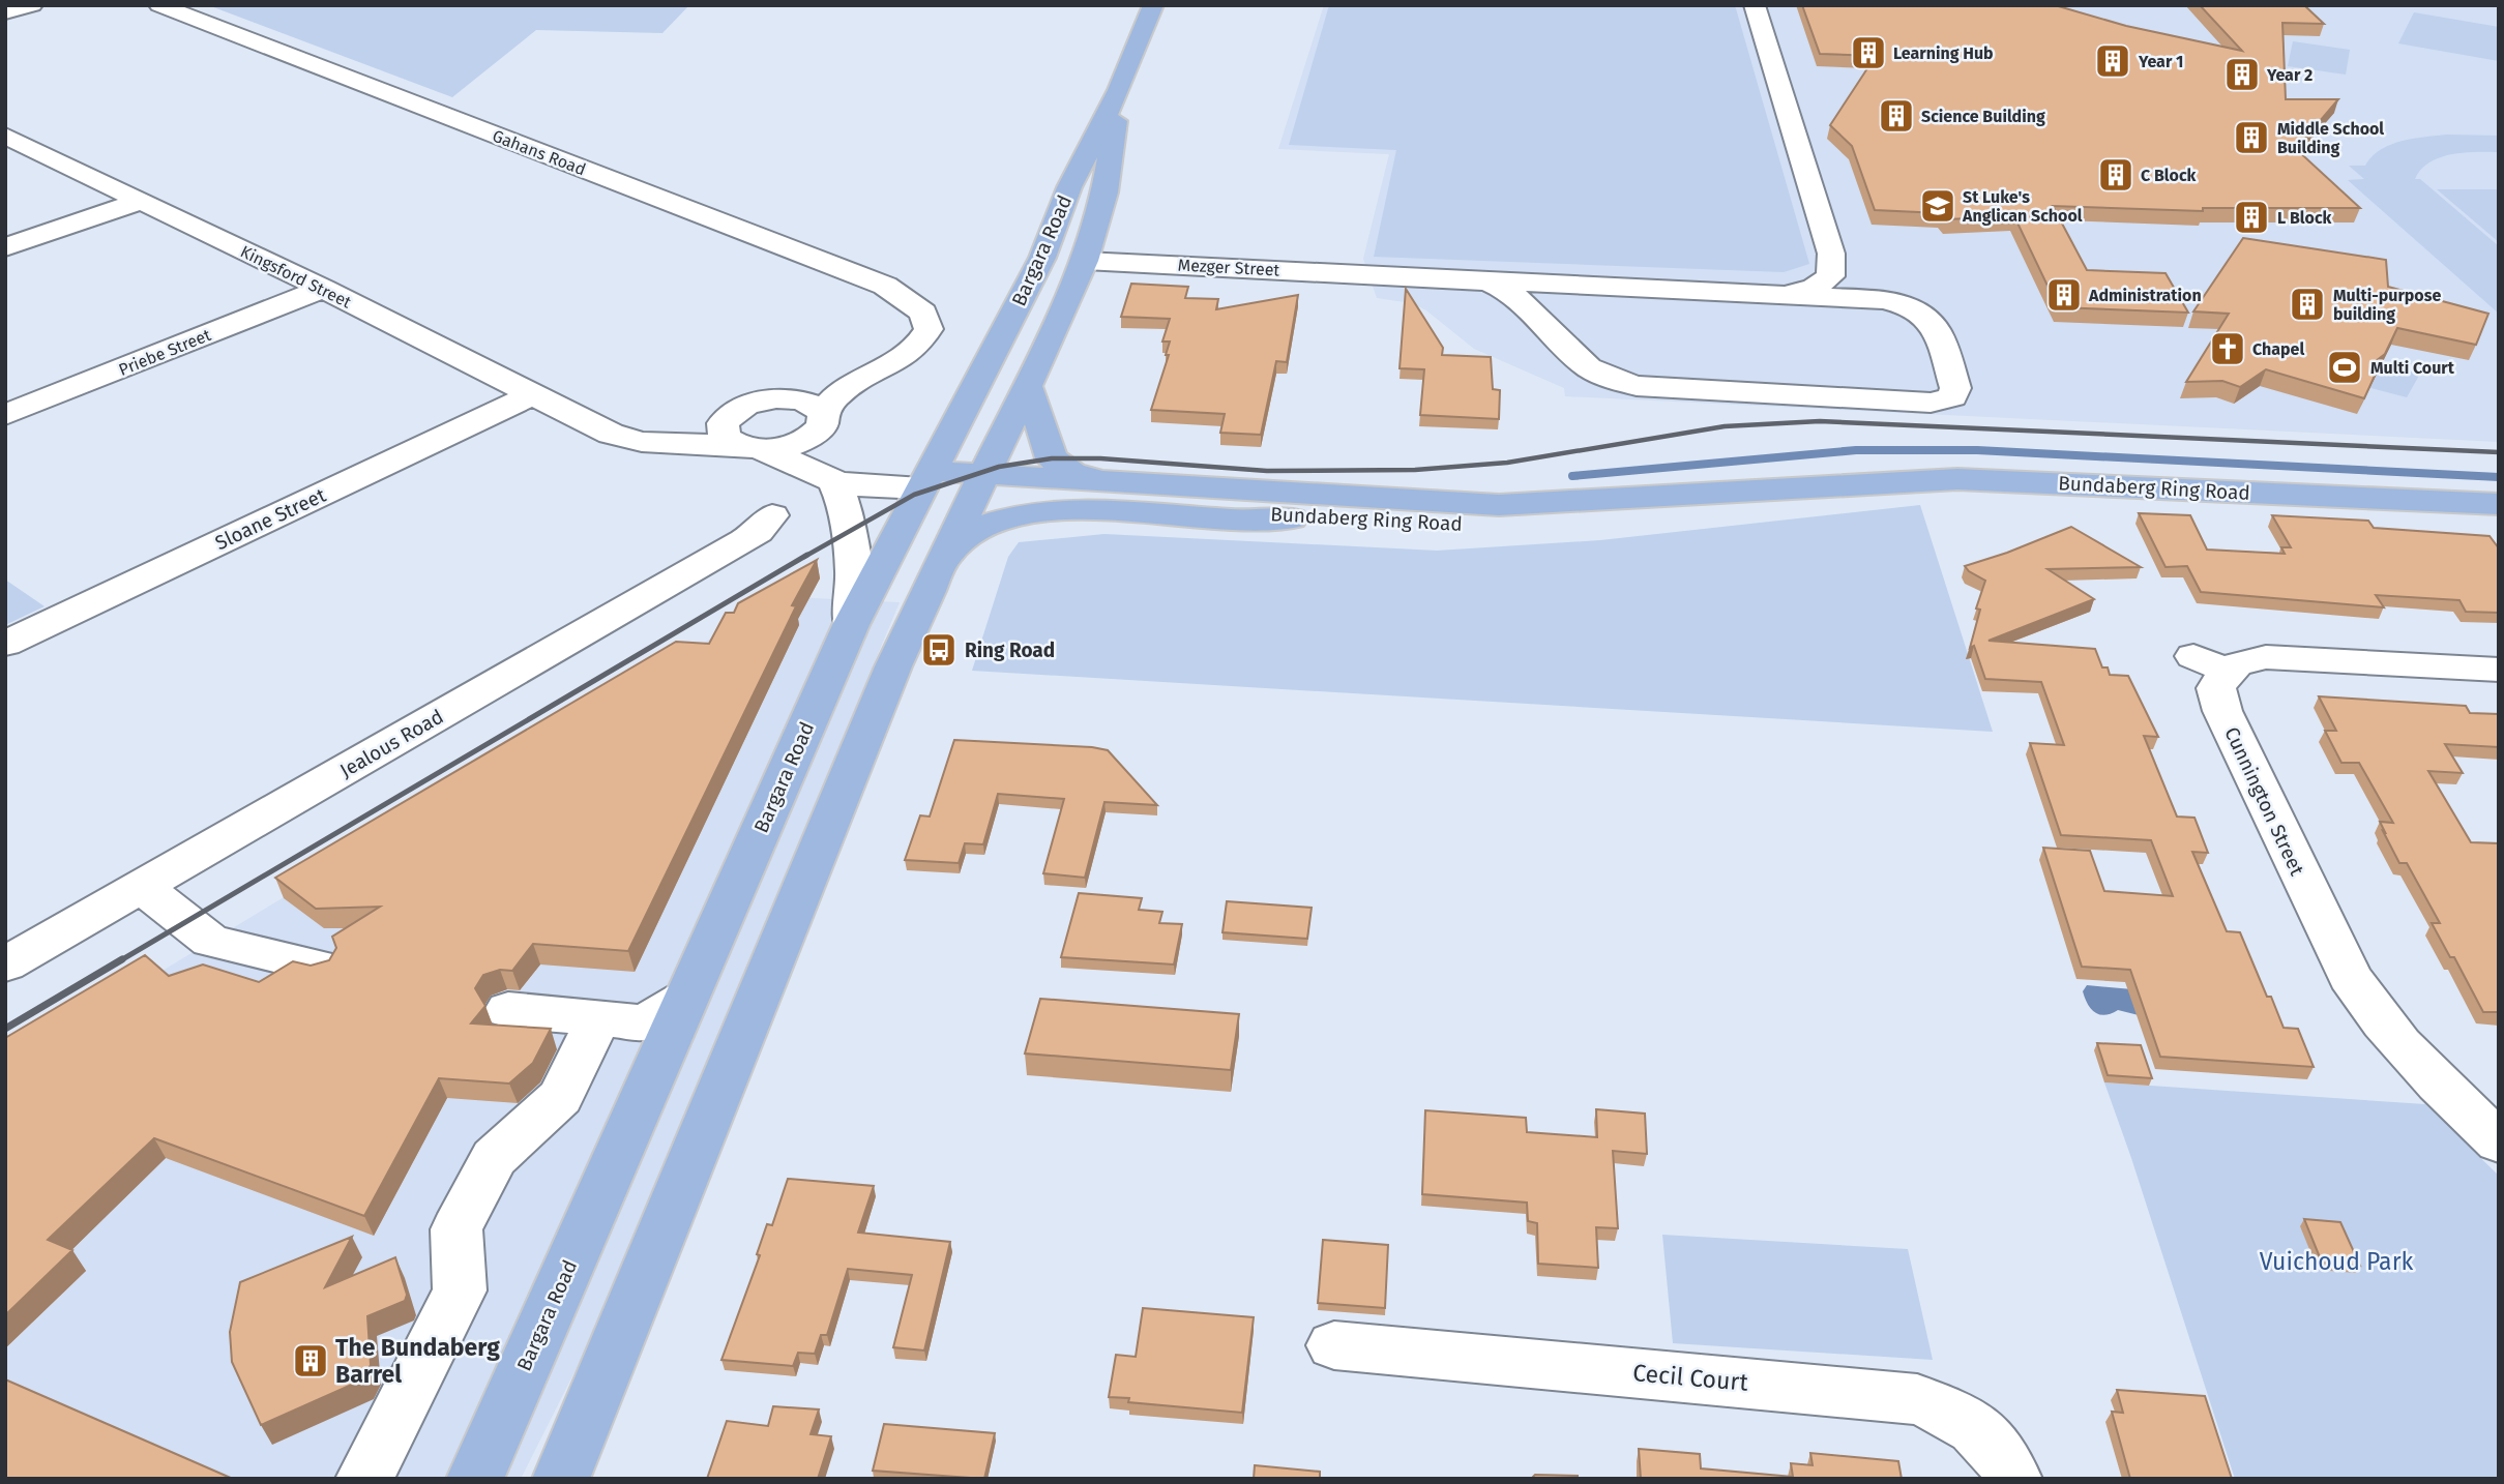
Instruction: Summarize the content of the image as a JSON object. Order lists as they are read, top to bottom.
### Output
{
  "streets": {
    "main road": ["Bargara Road", "Bundaberg Ring Road"],
    "street": [
      "Gahans Road",
      "Mezger Street",
      "Kingsford Street",
      "Priebe Street",
      "Sloane Street",
      "Jealous Road",
      "Cunnington Street",
      "Cecil Court"
    ]
  },
  "crossings": [
    ["Bargara Road", "Mezger Street"],
    ["Bargara Road", "Bundaberg Ring Road"],
    ["Kingsford Street", "Priebe Street"],
    ["Kingsford Street", "Sloane Street"]
  ],
  "parks": ["Vuichoud Park"],
  "places": {
    "building": [
      "Learning Hub",
      "Year 1",
      "Year 2",
      "Science Building",
      "Middle School Building",
      "C Block",
      "L Block",
      "Administration",
      "Multi-purpose building",
      "The Bundaberg Barrel"
    ],
    "school or university": ["St Luke's Anglican School"],
    "church": ["Chapel"],
    "sports": ["Multi Court"],
    "bus stop": ["Ring Road"]
  }
}
